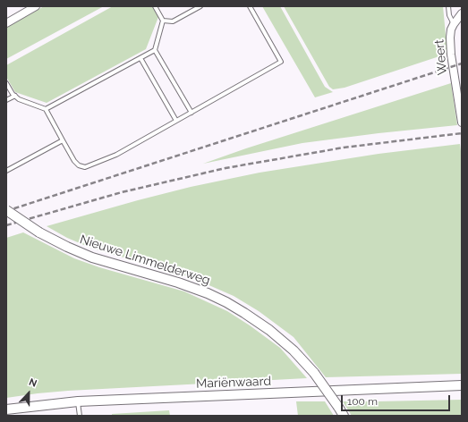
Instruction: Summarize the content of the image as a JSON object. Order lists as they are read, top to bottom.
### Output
{
  "streets": {
    "street": ["Weert", "Nieuwe Limmelderweg", "Mariënwaard"]
  },
  "scale_bar": "100 m",
  "north": "top"
}
